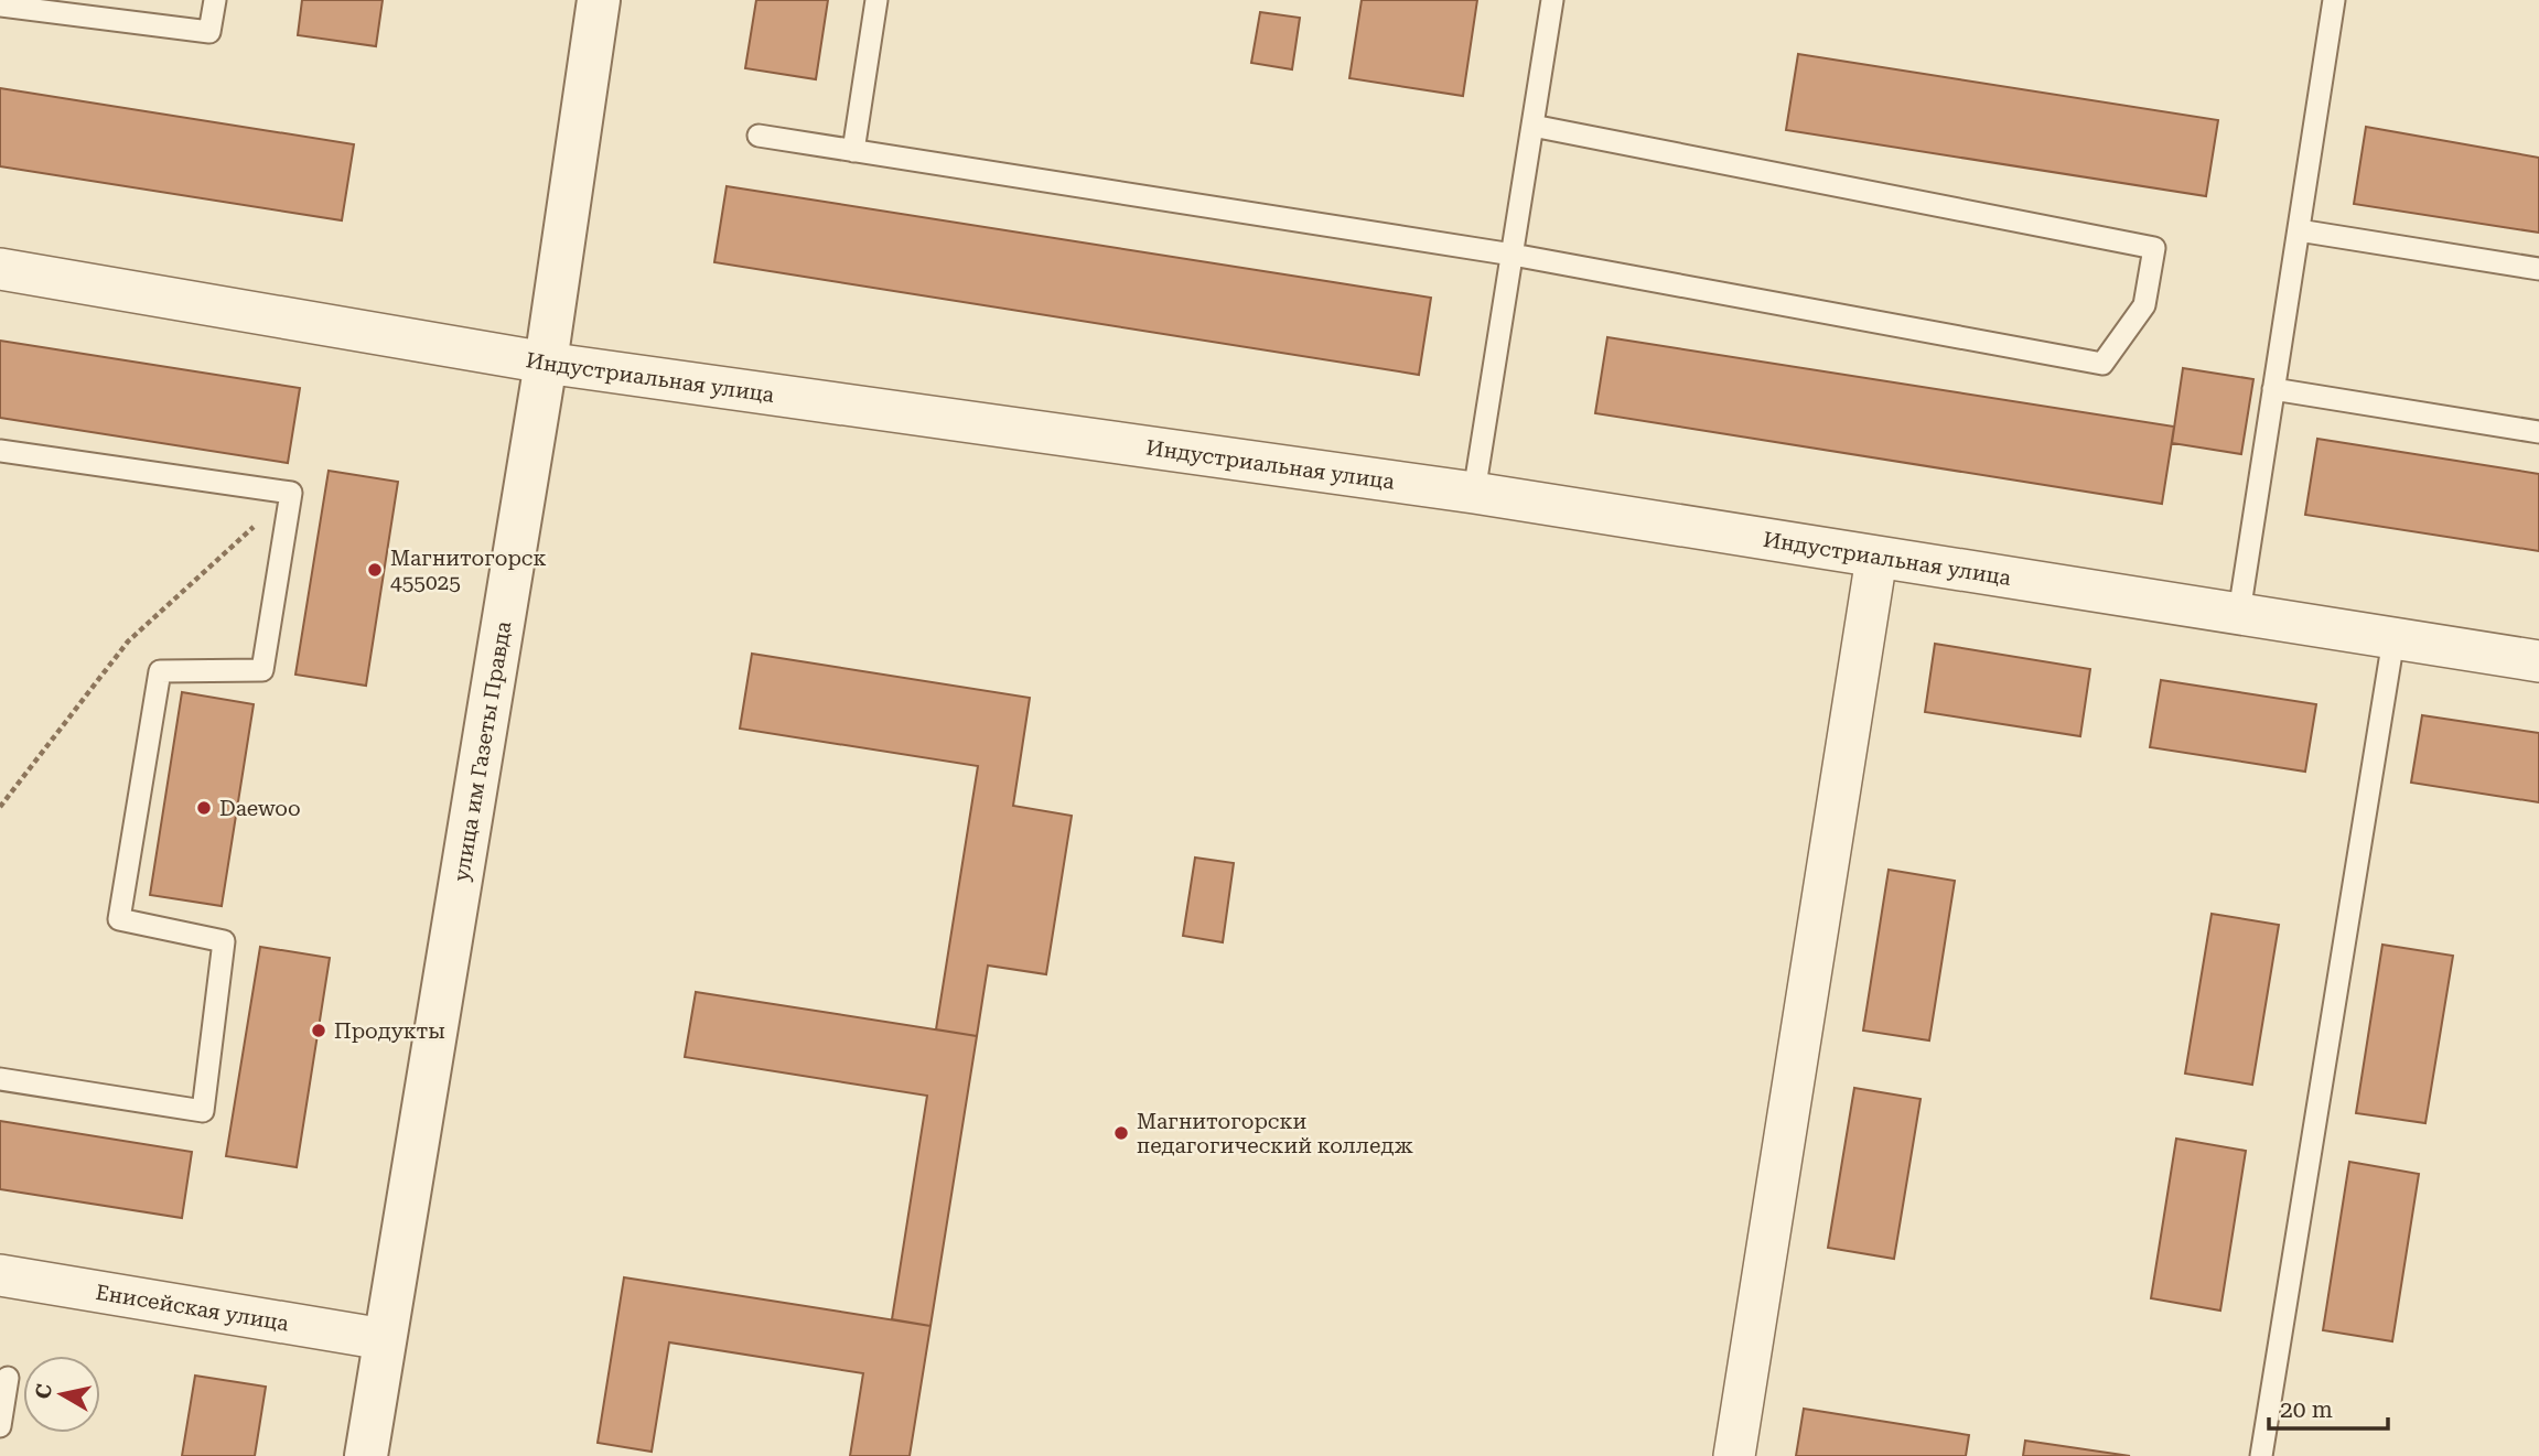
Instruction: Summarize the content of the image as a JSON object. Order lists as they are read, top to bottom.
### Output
{
  "streets": {
    "street": ["Индустриальная улица", "улица им Газеты Правда", "Енисейская улица"]
  },
  "crossings": [
    ["Индустриальная улица", "улица им Газеты Правда"],
    ["улица им Газеты Правда", "Енисейская улица"]
  ],
  "places": [
    "Магнитогорск 455025",
    "Daewoo",
    "Продукты",
    "Магнитогорски педагогический колледж"
  ],
  "scale_bar": "20 m",
  "north": "left"
}
